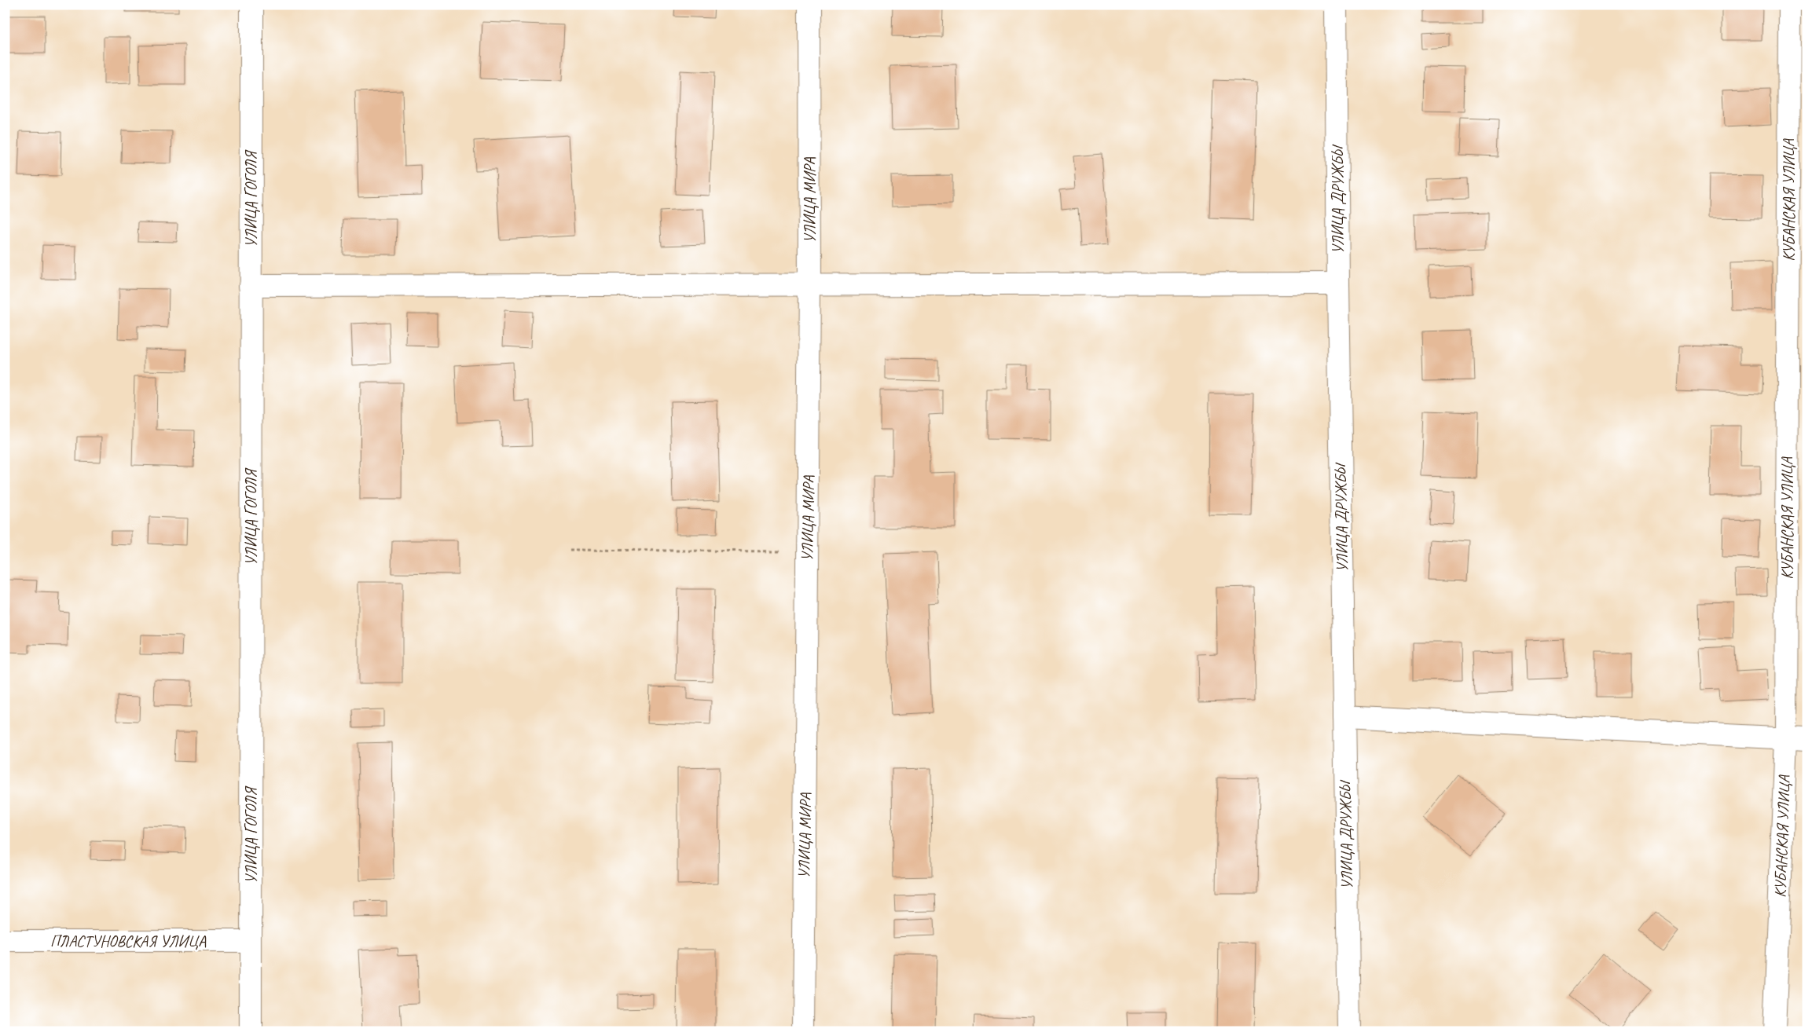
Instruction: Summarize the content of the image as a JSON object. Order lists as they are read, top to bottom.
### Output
{
  "streets": {
    "street": [
      "УЛИЦА ГОГОЛЯ",
      "УЛИЦА МИРА",
      "УЛИЦА ДРУЖБЫ",
      "КУБАНСКАЯ УЛИЦА",
      "ПЛАСТУНОВСКАЯ УЛИЦА"
    ]
  },
  "crossings": [
    ["УЛИЦА ГОГОЛЯ", "ПЛАСТУНОВСКАЯ УЛИЦА"]
  ]
}
